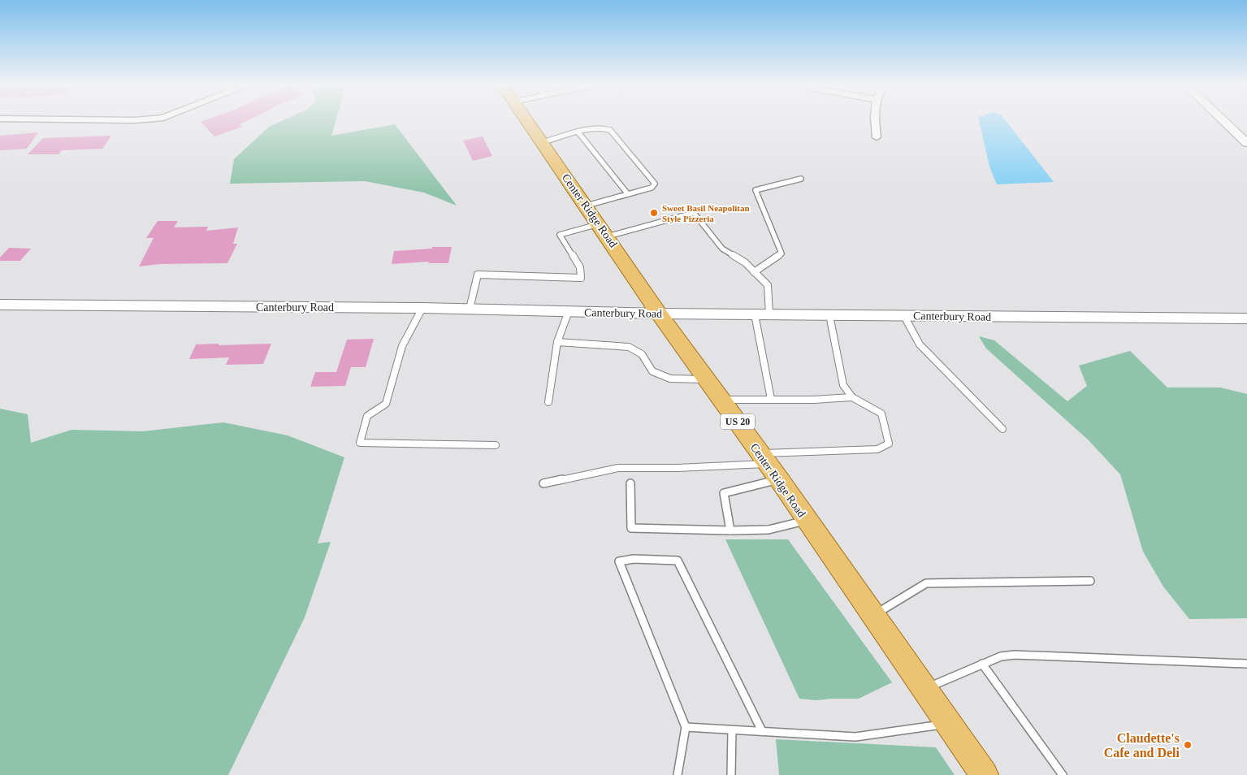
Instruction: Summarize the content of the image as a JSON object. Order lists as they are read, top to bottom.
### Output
{
  "streets": {
    "main road": ["Center Ridge Road", "US 20"],
    "street": ["Canterbury Road"]
  },
  "crossings": [
    ["Center Ridge Road", "Canterbury Road"]
  ],
  "places": ["Sweet Basil Neapolitan Style Pizzeria", "Claudette's Cafe and Deli"]
}
